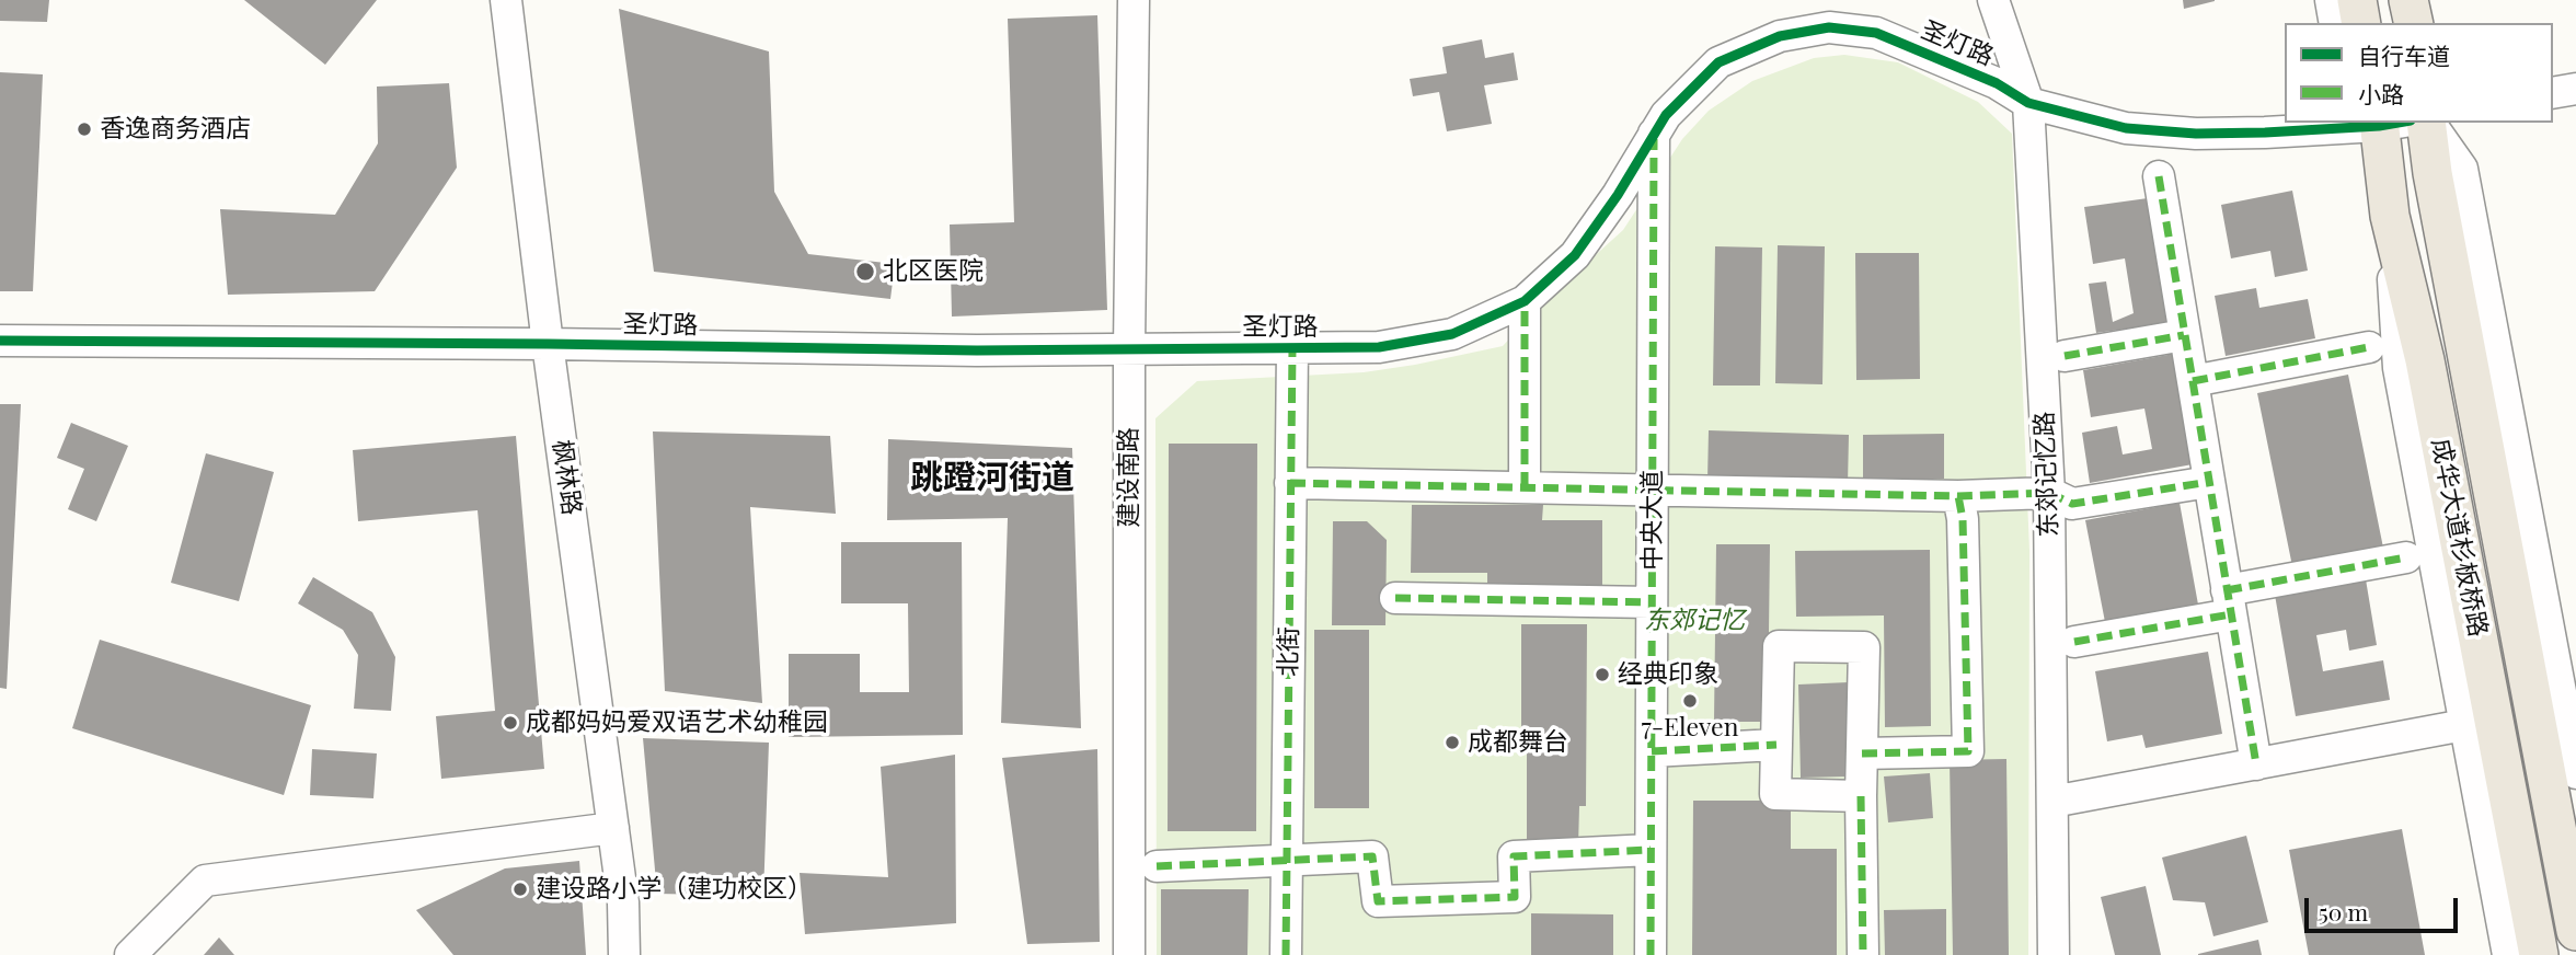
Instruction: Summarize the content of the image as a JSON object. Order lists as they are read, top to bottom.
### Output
{
  "streets": {
    "main road": ["成华大道杉板桥路"],
    "street": [
      "圣灯路",
      "东郊记忆路",
      "枫林路",
      "建设南路",
      "中央大道",
      "北街"
    ]
  },
  "crossings": [
    ["圣灯路", "东郊记忆路"],
    ["圣灯路", "枫林路"],
    ["圣灯路", "建设南路"],
    ["圣灯路", "中央大道"],
    ["圣灯路", "北街"]
  ],
  "districts": ["跳蹬河街道"],
  "parks": ["东郊记忆"],
  "places": [
    "香逸商务酒店",
    "北区医院",
    "经典印象",
    "7-Eleven",
    "成都妈妈爱双语艺术幼稚园",
    "成都舞台",
    "建设路小学（建功校区）"
  ],
  "legend": ["自行车道", "小路"],
  "scale_bar": "50 m"
}
